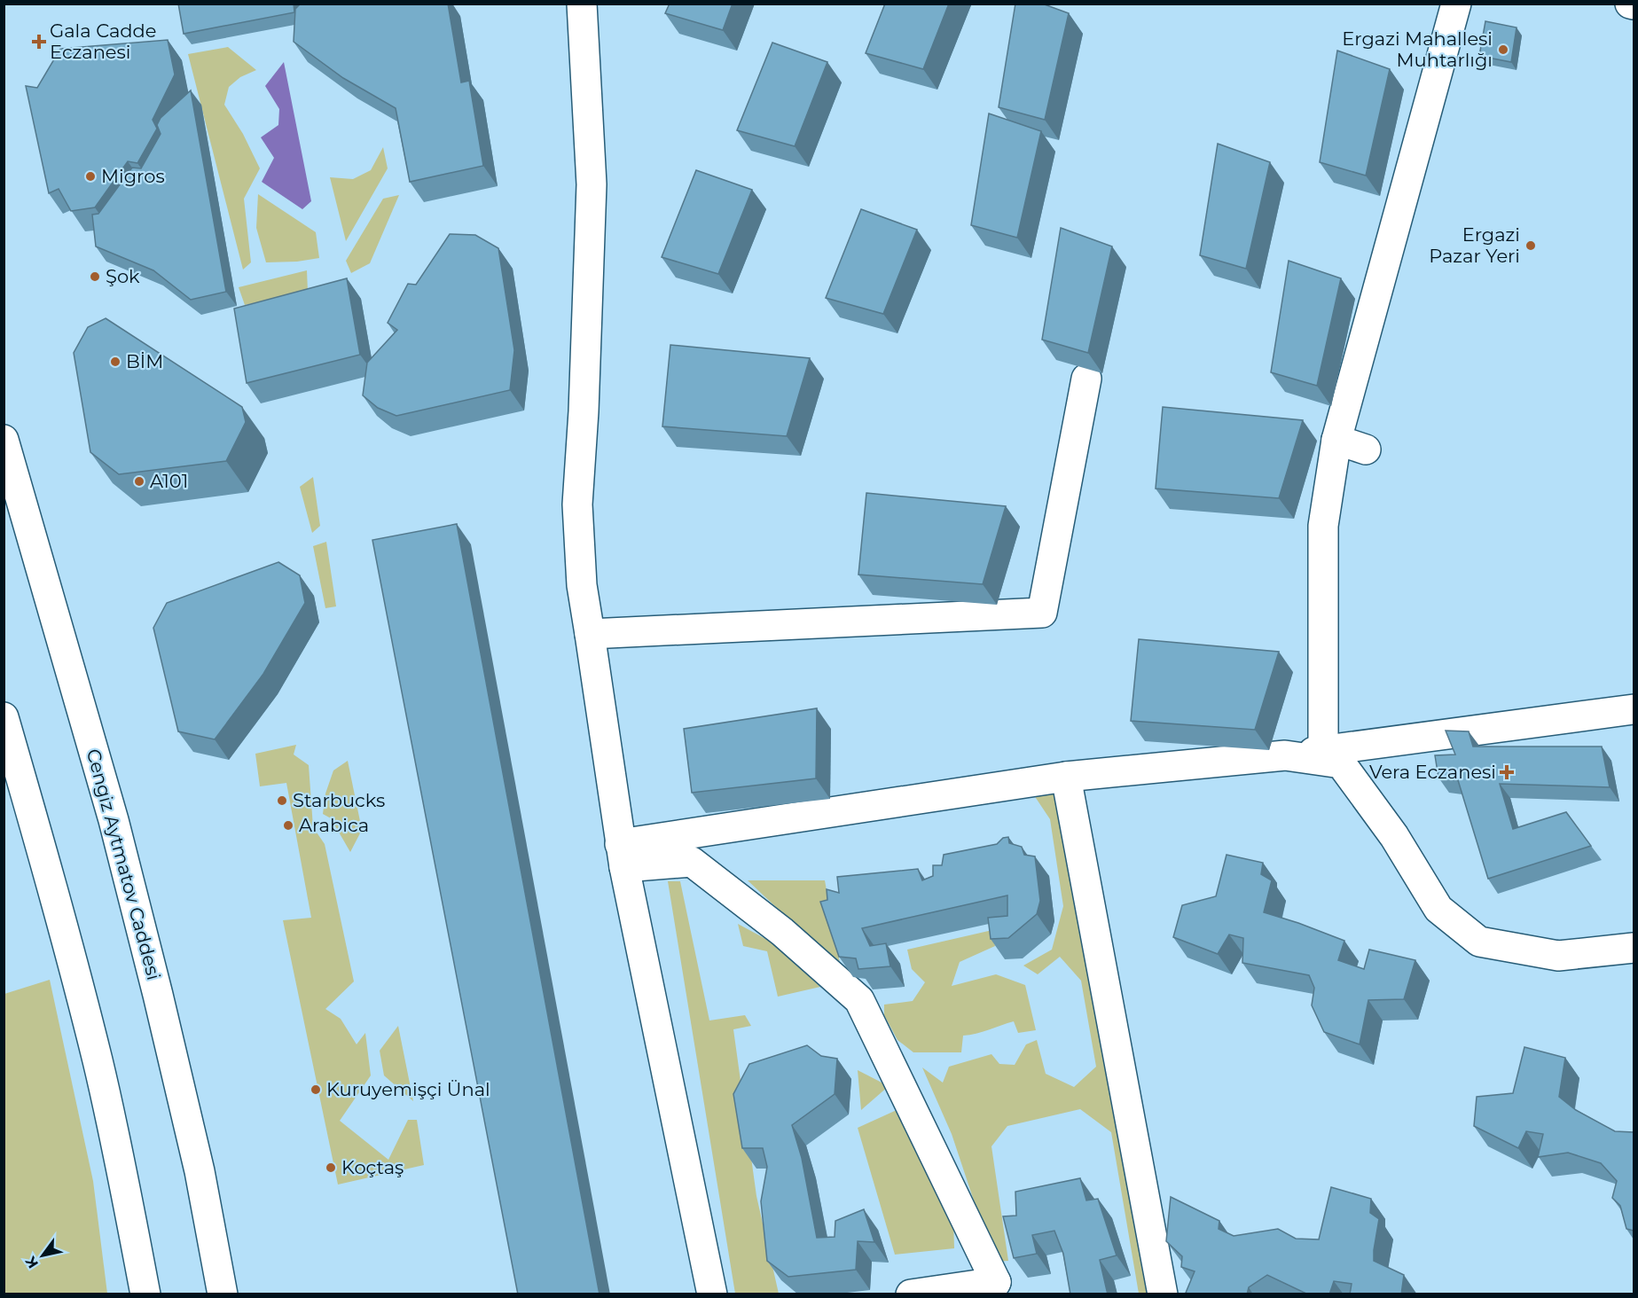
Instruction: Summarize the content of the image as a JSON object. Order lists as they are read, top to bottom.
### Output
{
  "streets": {
    "street": ["Cengiz Aytmatov Caddesi"]
  },
  "places": {
    "health": ["Gala Cadde Eczanesi", "Vera Eczanesi"],
    "other": [
      "Ergazi Mahallesi Muhtarlığı",
      "Migros",
      "Ergazi Pazar Yeri",
      "Şok",
      "BİM",
      "A101",
      "Starbucks",
      "Arabica",
      "Kuruyemişçi Ünal",
      "Koçtaş"
    ]
  },
  "north": "bottom left"
}
